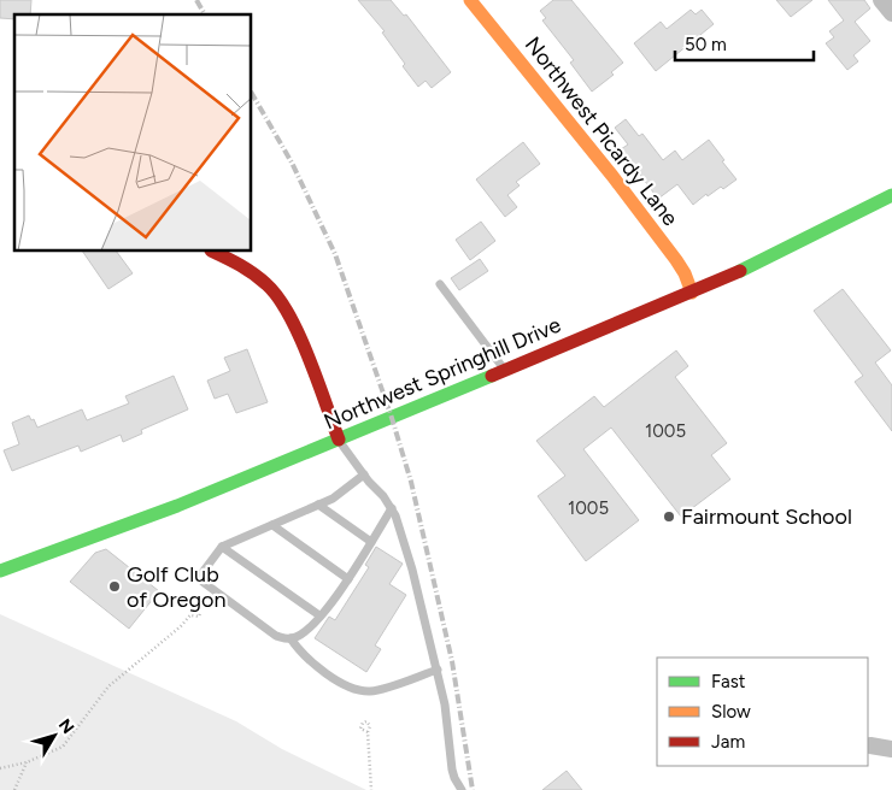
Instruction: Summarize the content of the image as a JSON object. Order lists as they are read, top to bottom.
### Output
{
  "streets": {
    "main road": ["Northwest Picardy Lane", "Northwest Springhill Drive"]
  },
  "crossings": [
    ["Northwest Picardy Lane", "Northwest Springhill Drive"]
  ],
  "places": ["Fairmount School", "Golf Club of Oregon"],
  "house_numbers": ["1005", "1005"],
  "legend": ["Fast", "Slow", "Jam"],
  "scale_bar": "50 m",
  "north": "top right"
}
